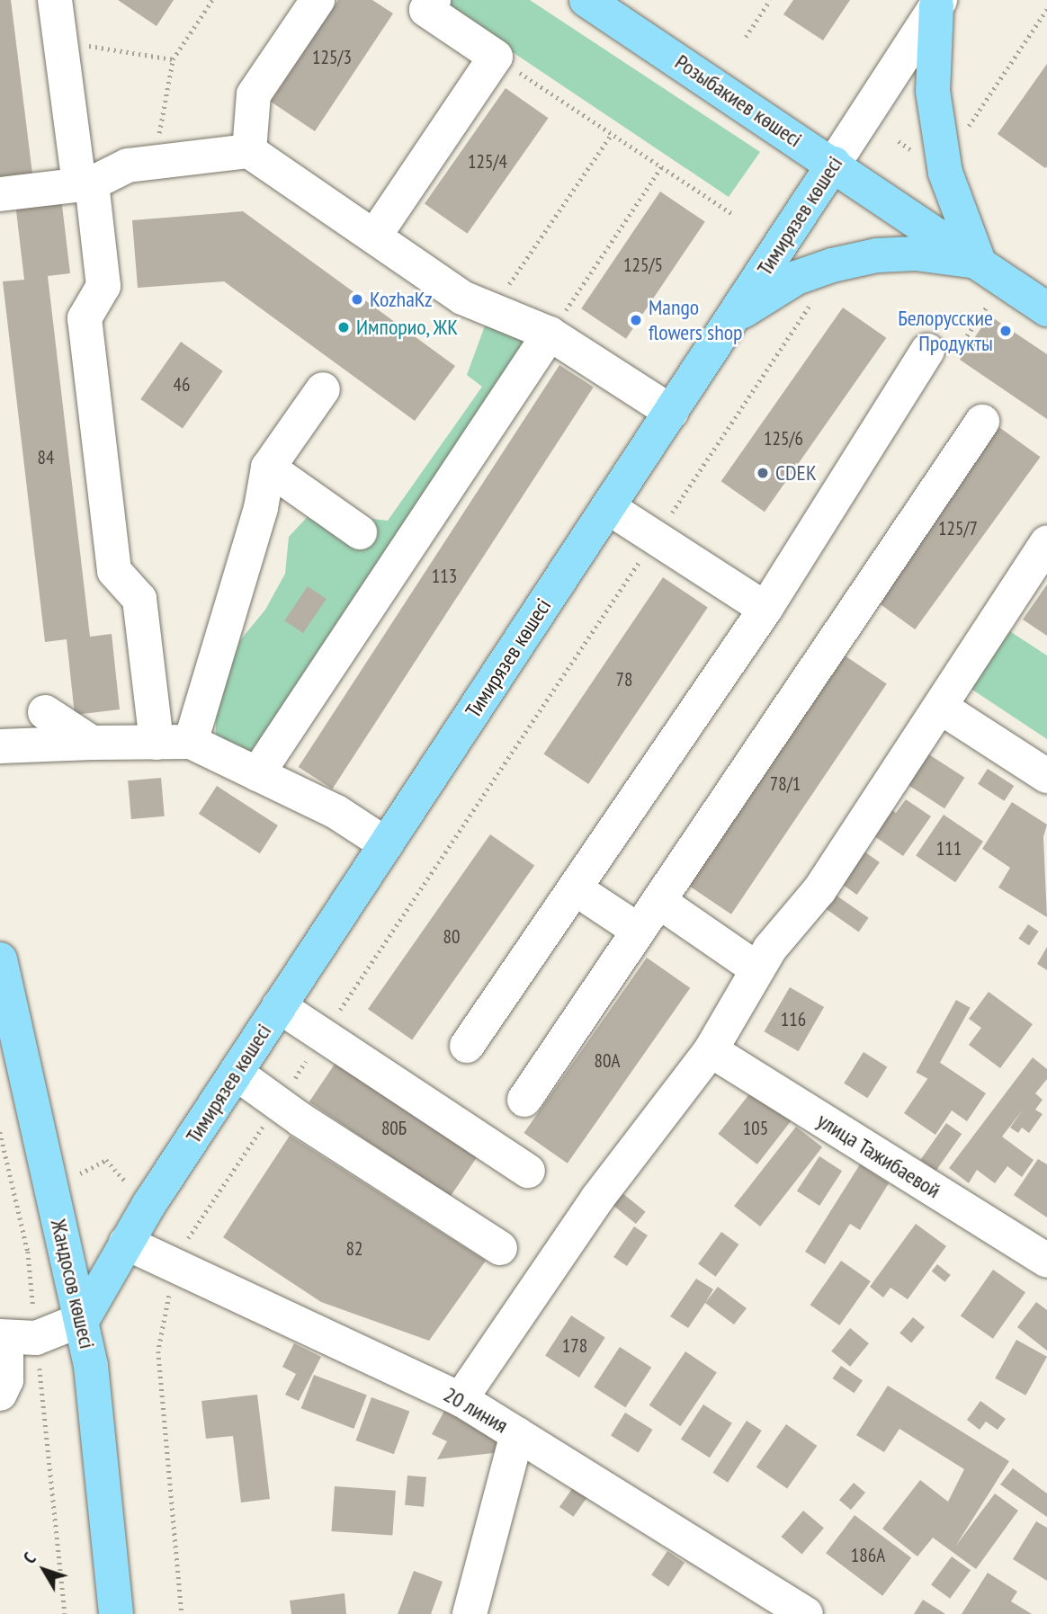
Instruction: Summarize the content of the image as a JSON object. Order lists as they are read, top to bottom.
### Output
{
  "streets": {
    "main road": ["Розыбакиев көшесі", "Тимирязев көшесі", "Жандосов көшесі"],
    "street": ["улица Тажибаевой", "20 линия"]
  },
  "crossings": [
    ["Розыбакиев көшесі", "Тимирязев көшесі"],
    ["Тимирязев көшесі", "Жандосов көшесі"],
    ["Тимирязев көшесі", "20 линия"]
  ],
  "places": [
    "KozhaKz",
    "Mango flowers shop",
    "Импорио, ЖК",
    "Белорусские Продукты",
    "CDEK"
  ],
  "house_numbers": [
    "125/3",
    "125/4",
    "125/5",
    "46",
    "125/6",
    "84",
    "125/7",
    "113",
    "78",
    "78/1",
    "111",
    "80",
    "116",
    "80А",
    "80Б",
    "105",
    "82",
    "178",
    "186А"
  ],
  "north": "top left"
}
